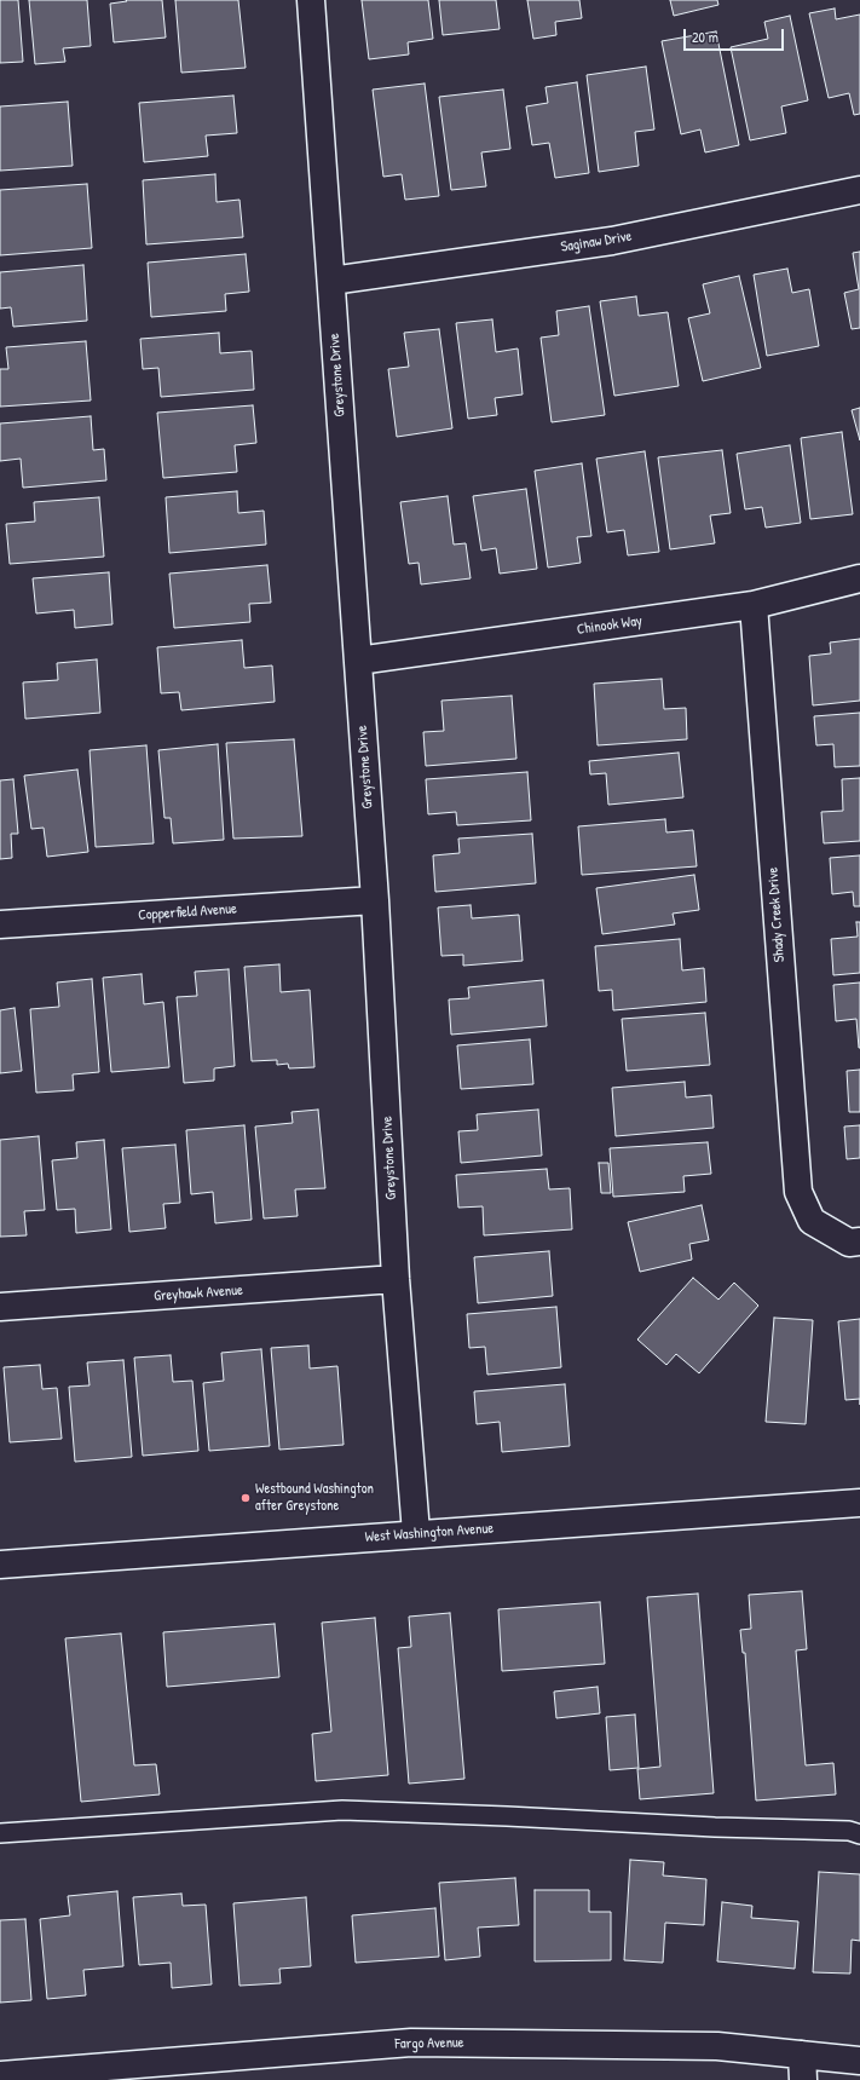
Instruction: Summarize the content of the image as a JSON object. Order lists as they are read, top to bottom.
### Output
{
  "streets": {
    "street": [
      "Saginaw Drive",
      "Greystone Drive",
      "Chinook Way",
      "Copperfield Avenue",
      "Shady Creek Drive",
      "Greyhawk Avenue",
      "West Washington Avenue",
      "Fargo Avenue"
    ]
  },
  "crossings": [
    ["Saginaw Drive", "Greystone Drive"],
    ["Greystone Drive", "Chinook Way"],
    ["Greystone Drive", "Copperfield Avenue"],
    ["Greystone Drive", "Greyhawk Avenue"],
    ["Greystone Drive", "West Washington Avenue"],
    ["Chinook Way", "Shady Creek Drive"]
  ],
  "places": ["Westbound Washington after Greystone"],
  "scale_bar": "20 m"
}
